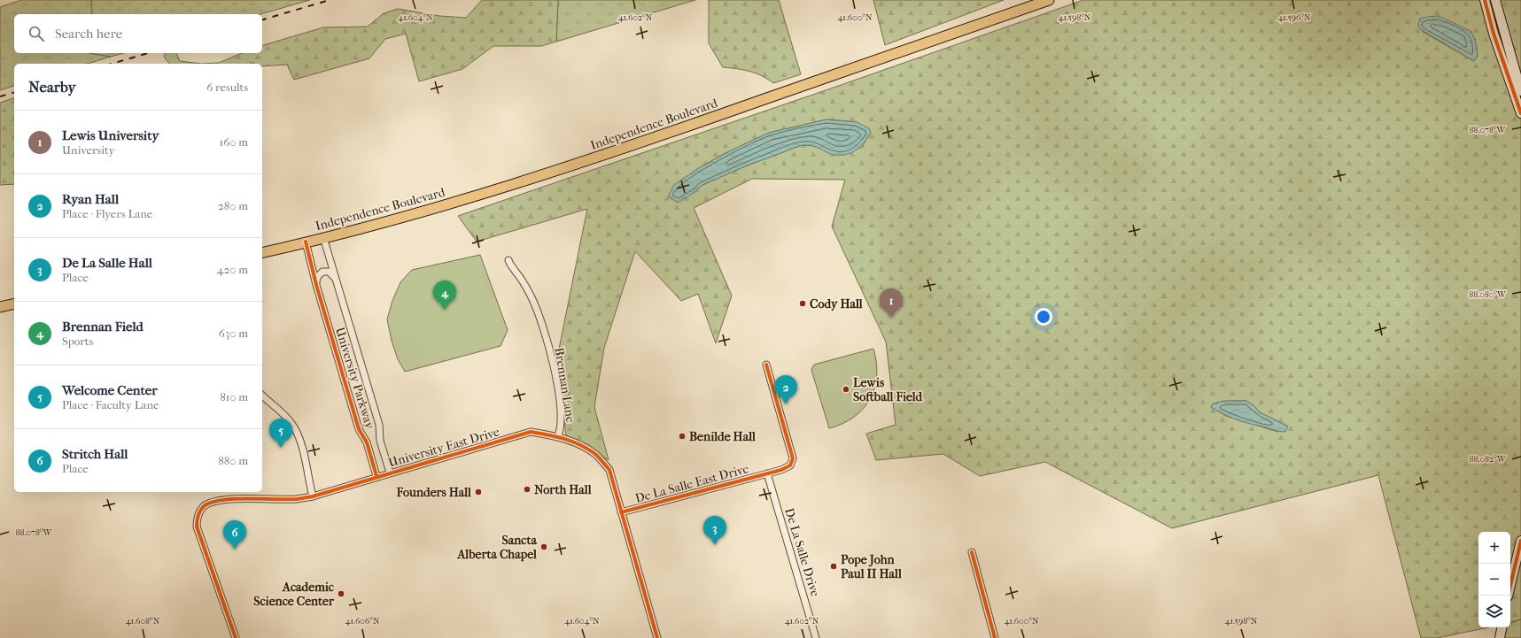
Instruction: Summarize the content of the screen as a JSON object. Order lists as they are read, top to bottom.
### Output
{
  "streets": {
    "main road": ["Independence Boulevard"],
    "street": [
      "University Parkway",
      "Brennan Lane",
      "University East Drive",
      "De La Salle East Drive",
      "De La Salle Drive"
    ]
  },
  "crossings": [
    ["Independence Boulevard", "University Parkway"],
    ["University Parkway", "University East Drive"],
    ["Brennan Lane", "University East Drive"],
    ["University East Drive", "De La Salle East Drive"],
    ["De La Salle East Drive", "De La Salle Drive"]
  ],
  "places": [
    "Cody Hall",
    "Lewis Softball Field",
    "Benilde Hall",
    "North Hall",
    "Founders Hall",
    "Sancta Alberta Chapel",
    "Pope John Paul II Hall",
    "Academic Science Center"
  ],
  "page": {
    "search": "Search here",
    "heading": ["Nearby", "6 results"],
    "list": [
      {
        "mark": "1",
        "name": "Lewis University",
        "note": "University",
        "value": "160 m"
      },
      {
        "mark": "2",
        "name": "Ryan Hall",
        "note": "Place · Flyers Lane",
        "value": "280 m"
      },
      {
        "mark": "3",
        "name": "De La Salle Hall",
        "note": "Place",
        "value": "420 m"
      },
      {
        "mark": "4",
        "name": "Brennan Field",
        "note": "Sports",
        "value": "630 m"
      },
      {
        "mark": "5",
        "name": "Welcome Center",
        "note": "Place · Faculty Lane",
        "value": "810 m"
      },
      {
        "mark": "6",
        "name": "Stritch Hall",
        "note": "Place",
        "value": "880 m"
      }
    ],
    "pins": [
      "4",
      "1",
      "2",
      "5",
      "3",
      "6"
    ],
    "map_buttons": ["+", "−"]
  },
  "coordinates": [
    "41.604°N",
    "41.602°N",
    "41.600°N",
    "41.598°N",
    "41.596°N",
    "88.078°W",
    "88.080°W",
    "88.082°W",
    "41.608°N",
    "41.606°N"
  ]
}
